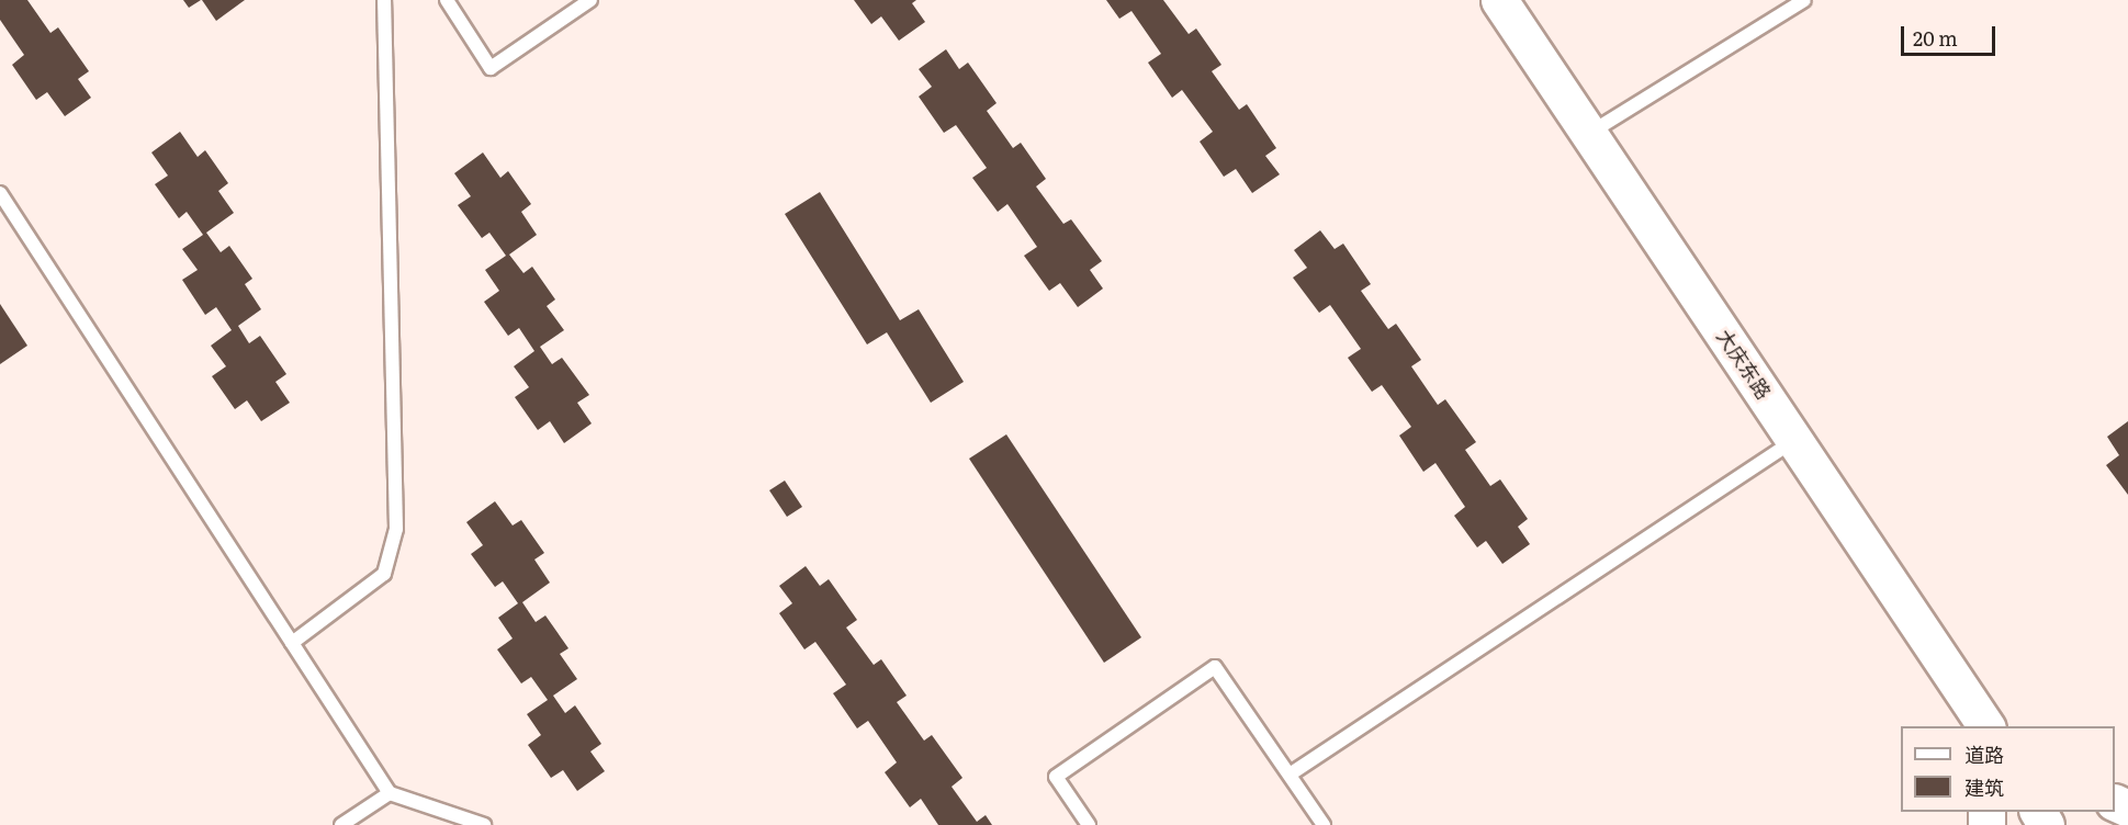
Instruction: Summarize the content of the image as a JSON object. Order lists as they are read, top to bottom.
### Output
{
  "streets": {
    "main road": ["大庆东路"]
  },
  "legend": ["道路", "建筑"],
  "scale_bar": "20 m"
}
